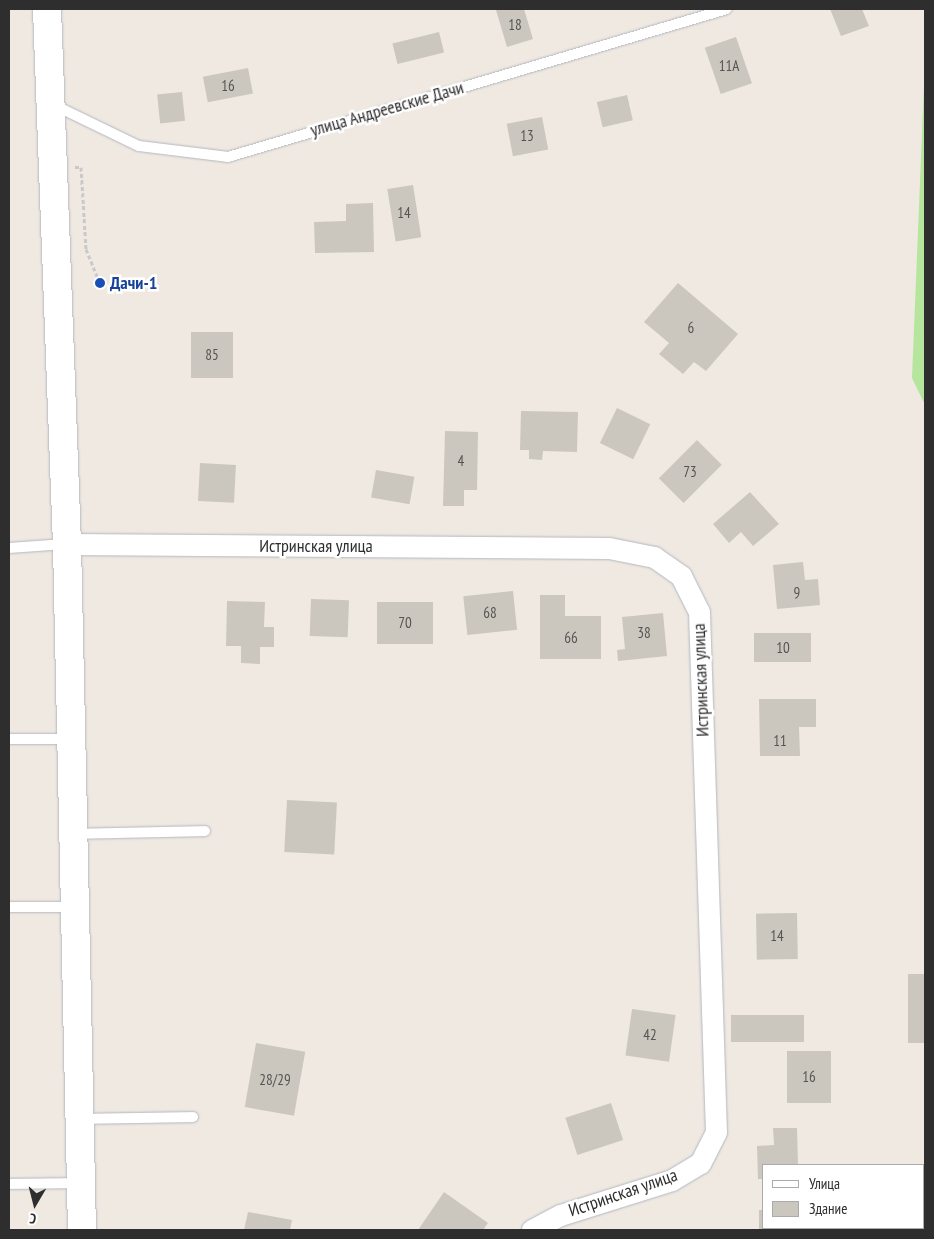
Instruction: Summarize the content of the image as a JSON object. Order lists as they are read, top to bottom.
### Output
{
  "streets": {
    "street": ["Истринская улица"],
    "lane": ["улица Андреевские Дачи"]
  },
  "places": ["Дачи-1"],
  "house_numbers": [
    "18",
    "11А",
    "16",
    "13",
    "14",
    "6",
    "85",
    "4",
    "73",
    "9",
    "68",
    "70",
    "38",
    "66",
    "10",
    "11",
    "14",
    "42",
    "16",
    "28/29"
  ],
  "legend": ["Улица", "Здание"],
  "north": "bottom"
}
